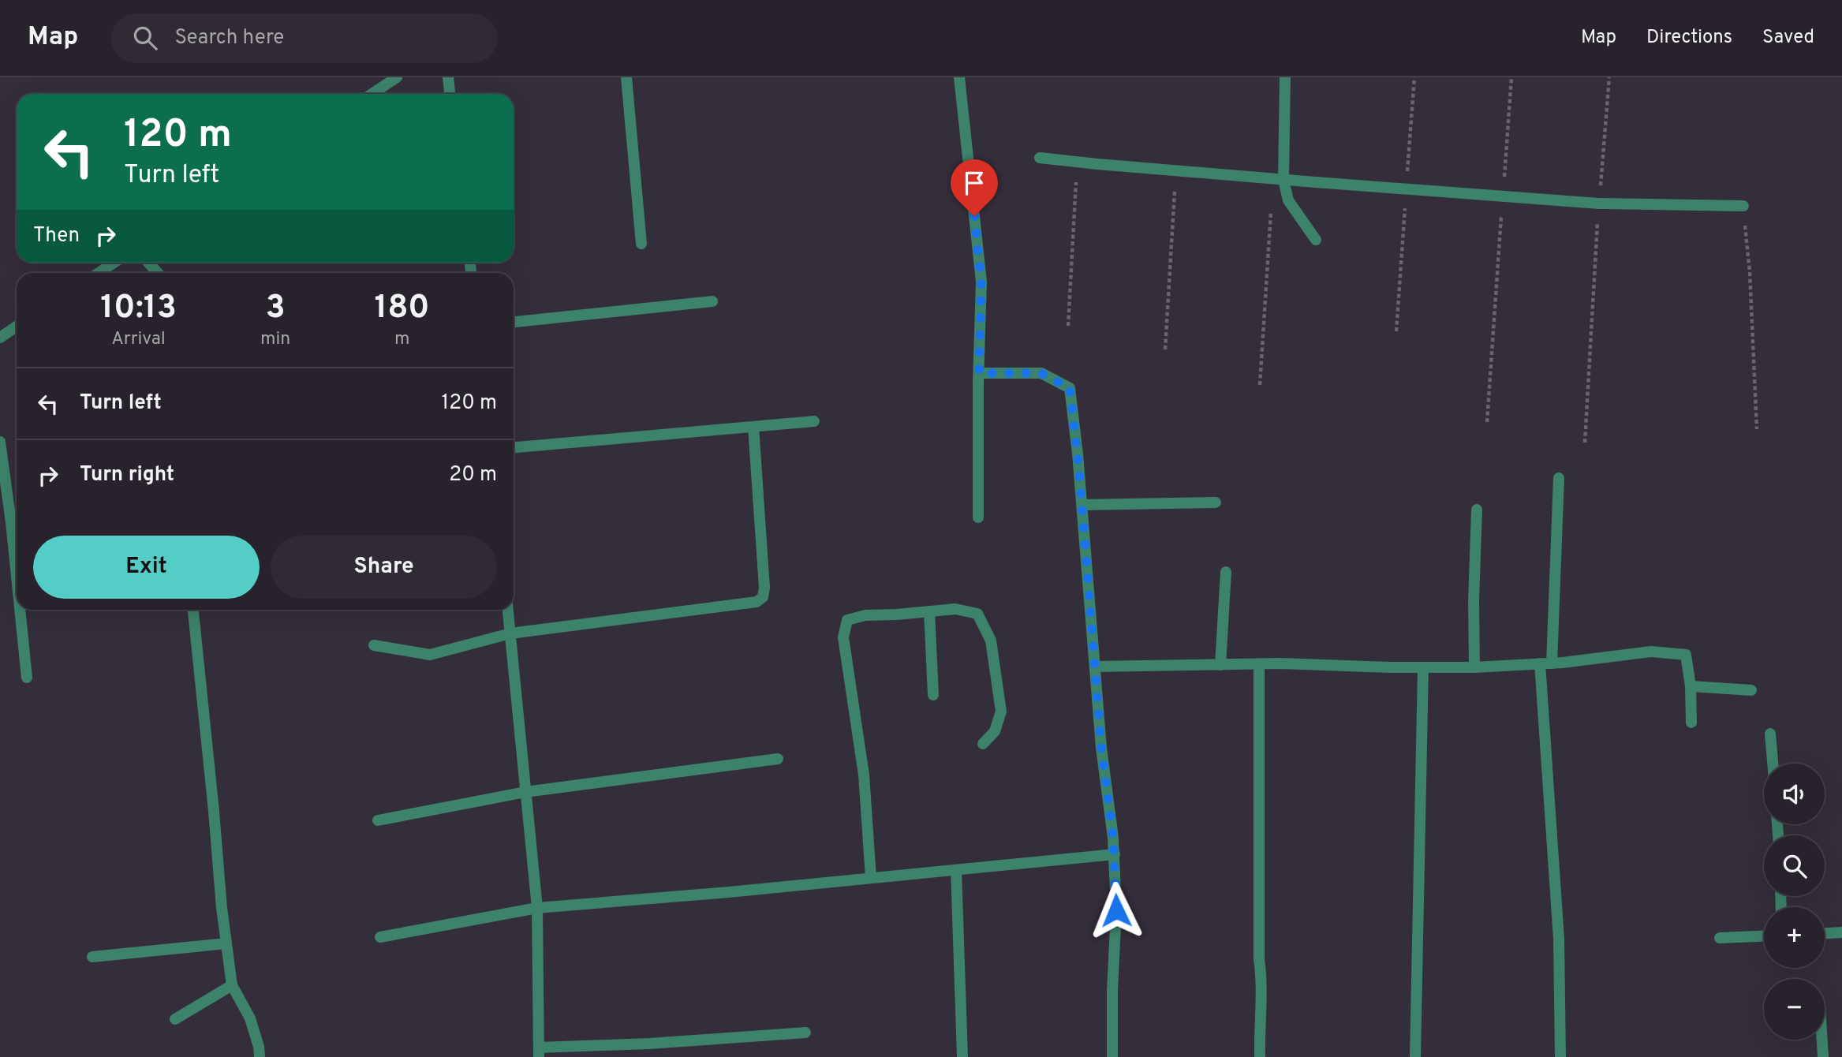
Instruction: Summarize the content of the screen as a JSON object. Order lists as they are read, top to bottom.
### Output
{
  "page": {
    "header": "Map",
    "search": "Search here",
    "nav": ["Map", "Directions", "Saved"],
    "turn": ["120 m", "Turn left"],
    "then": "Then",
    "eta": [
      "10:13",
      "Arrival",
      "3",
      "min",
      "180",
      "m"
    ],
    "list": [
      {
        "name": "Turn left",
        "value": "120 m"
      },
      {
        "name": "Turn right",
        "value": "20 m"
      }
    ],
    "buttons": ["Exit", "Share"],
    "map_buttons": ["+", "−"]
  }
}
